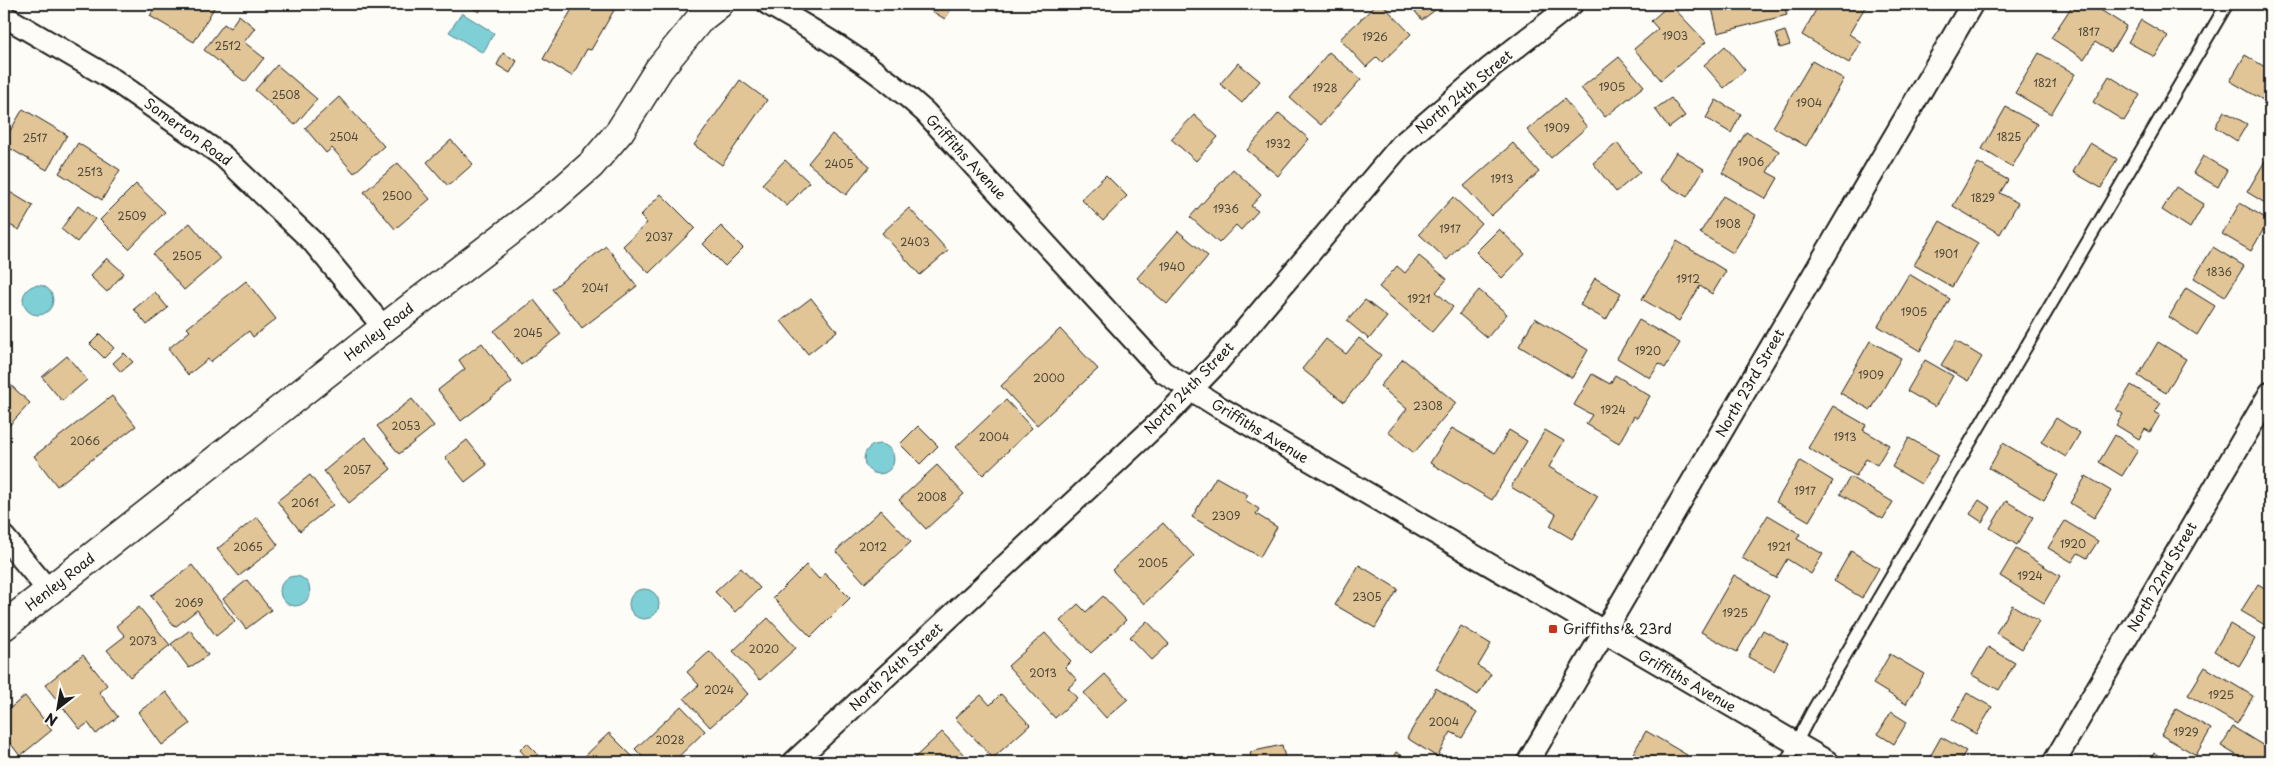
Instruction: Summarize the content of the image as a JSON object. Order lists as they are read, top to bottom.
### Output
{
  "streets": {
    "street": [
      "North 24th Street",
      "Somerton Road",
      "Griffiths Avenue",
      "Henley Road",
      "North 23rd Street",
      "North 22nd Street"
    ]
  },
  "crossings": [
    ["North 24th Street", "Griffiths Avenue"],
    ["Somerton Road", "Henley Road"],
    ["Griffiths Avenue", "North 23rd Street"]
  ],
  "places": {
    "transit": ["Griffiths & 23rd"]
  },
  "house_numbers": [
    "1817",
    "1903",
    "1926",
    "2512",
    "1821",
    "1905",
    "1928",
    "2508",
    "1904",
    "1909",
    "2504",
    "1825",
    "2517",
    "1932",
    "1906",
    "2405",
    "2513",
    "1913",
    "2500",
    "1829",
    "1936",
    "2509",
    "1908",
    "1917",
    "2037",
    "2403",
    "1901",
    "2505",
    "1940",
    "1836",
    "1912",
    "2041",
    "1921",
    "1905",
    "2045",
    "1920",
    "1909",
    "2000",
    "2308",
    "1924",
    "2053",
    "2004",
    "1913",
    "2066",
    "2057",
    "1917",
    "2008",
    "2061",
    "2309",
    "1920",
    "2065",
    "2012",
    "1921",
    "2005",
    "1924",
    "2305",
    "2069",
    "1925",
    "2073",
    "2020",
    "2013",
    "2024",
    "1925",
    "2004",
    "1929",
    "2028"
  ],
  "north": "bottom left"
}
